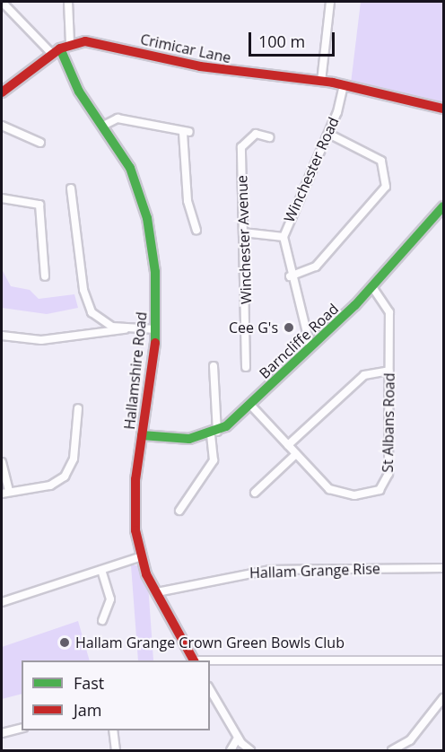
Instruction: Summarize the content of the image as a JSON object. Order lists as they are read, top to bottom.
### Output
{
  "streets": {
    "street": [
      "Crimicar Lane",
      "Winchester Road",
      "Winchester Avenue",
      "Barncliffe Road",
      "Hallamshire Road",
      "St Albans Road",
      "Hallam Grange Rise"
    ]
  },
  "crossings": [
    ["Crimicar Lane", "Winchester Road"],
    ["Crimicar Lane", "Hallamshire Road"],
    ["Winchester Road", "Barncliffe Road"],
    ["Barncliffe Road", "Hallamshire Road"],
    ["Barncliffe Road", "St Albans Road"]
  ],
  "places": ["Cee G's", "Hallam Grange Crown Green Bowls Club"],
  "legend": ["Fast", "Jam"],
  "scale_bar": "100 m"
}
